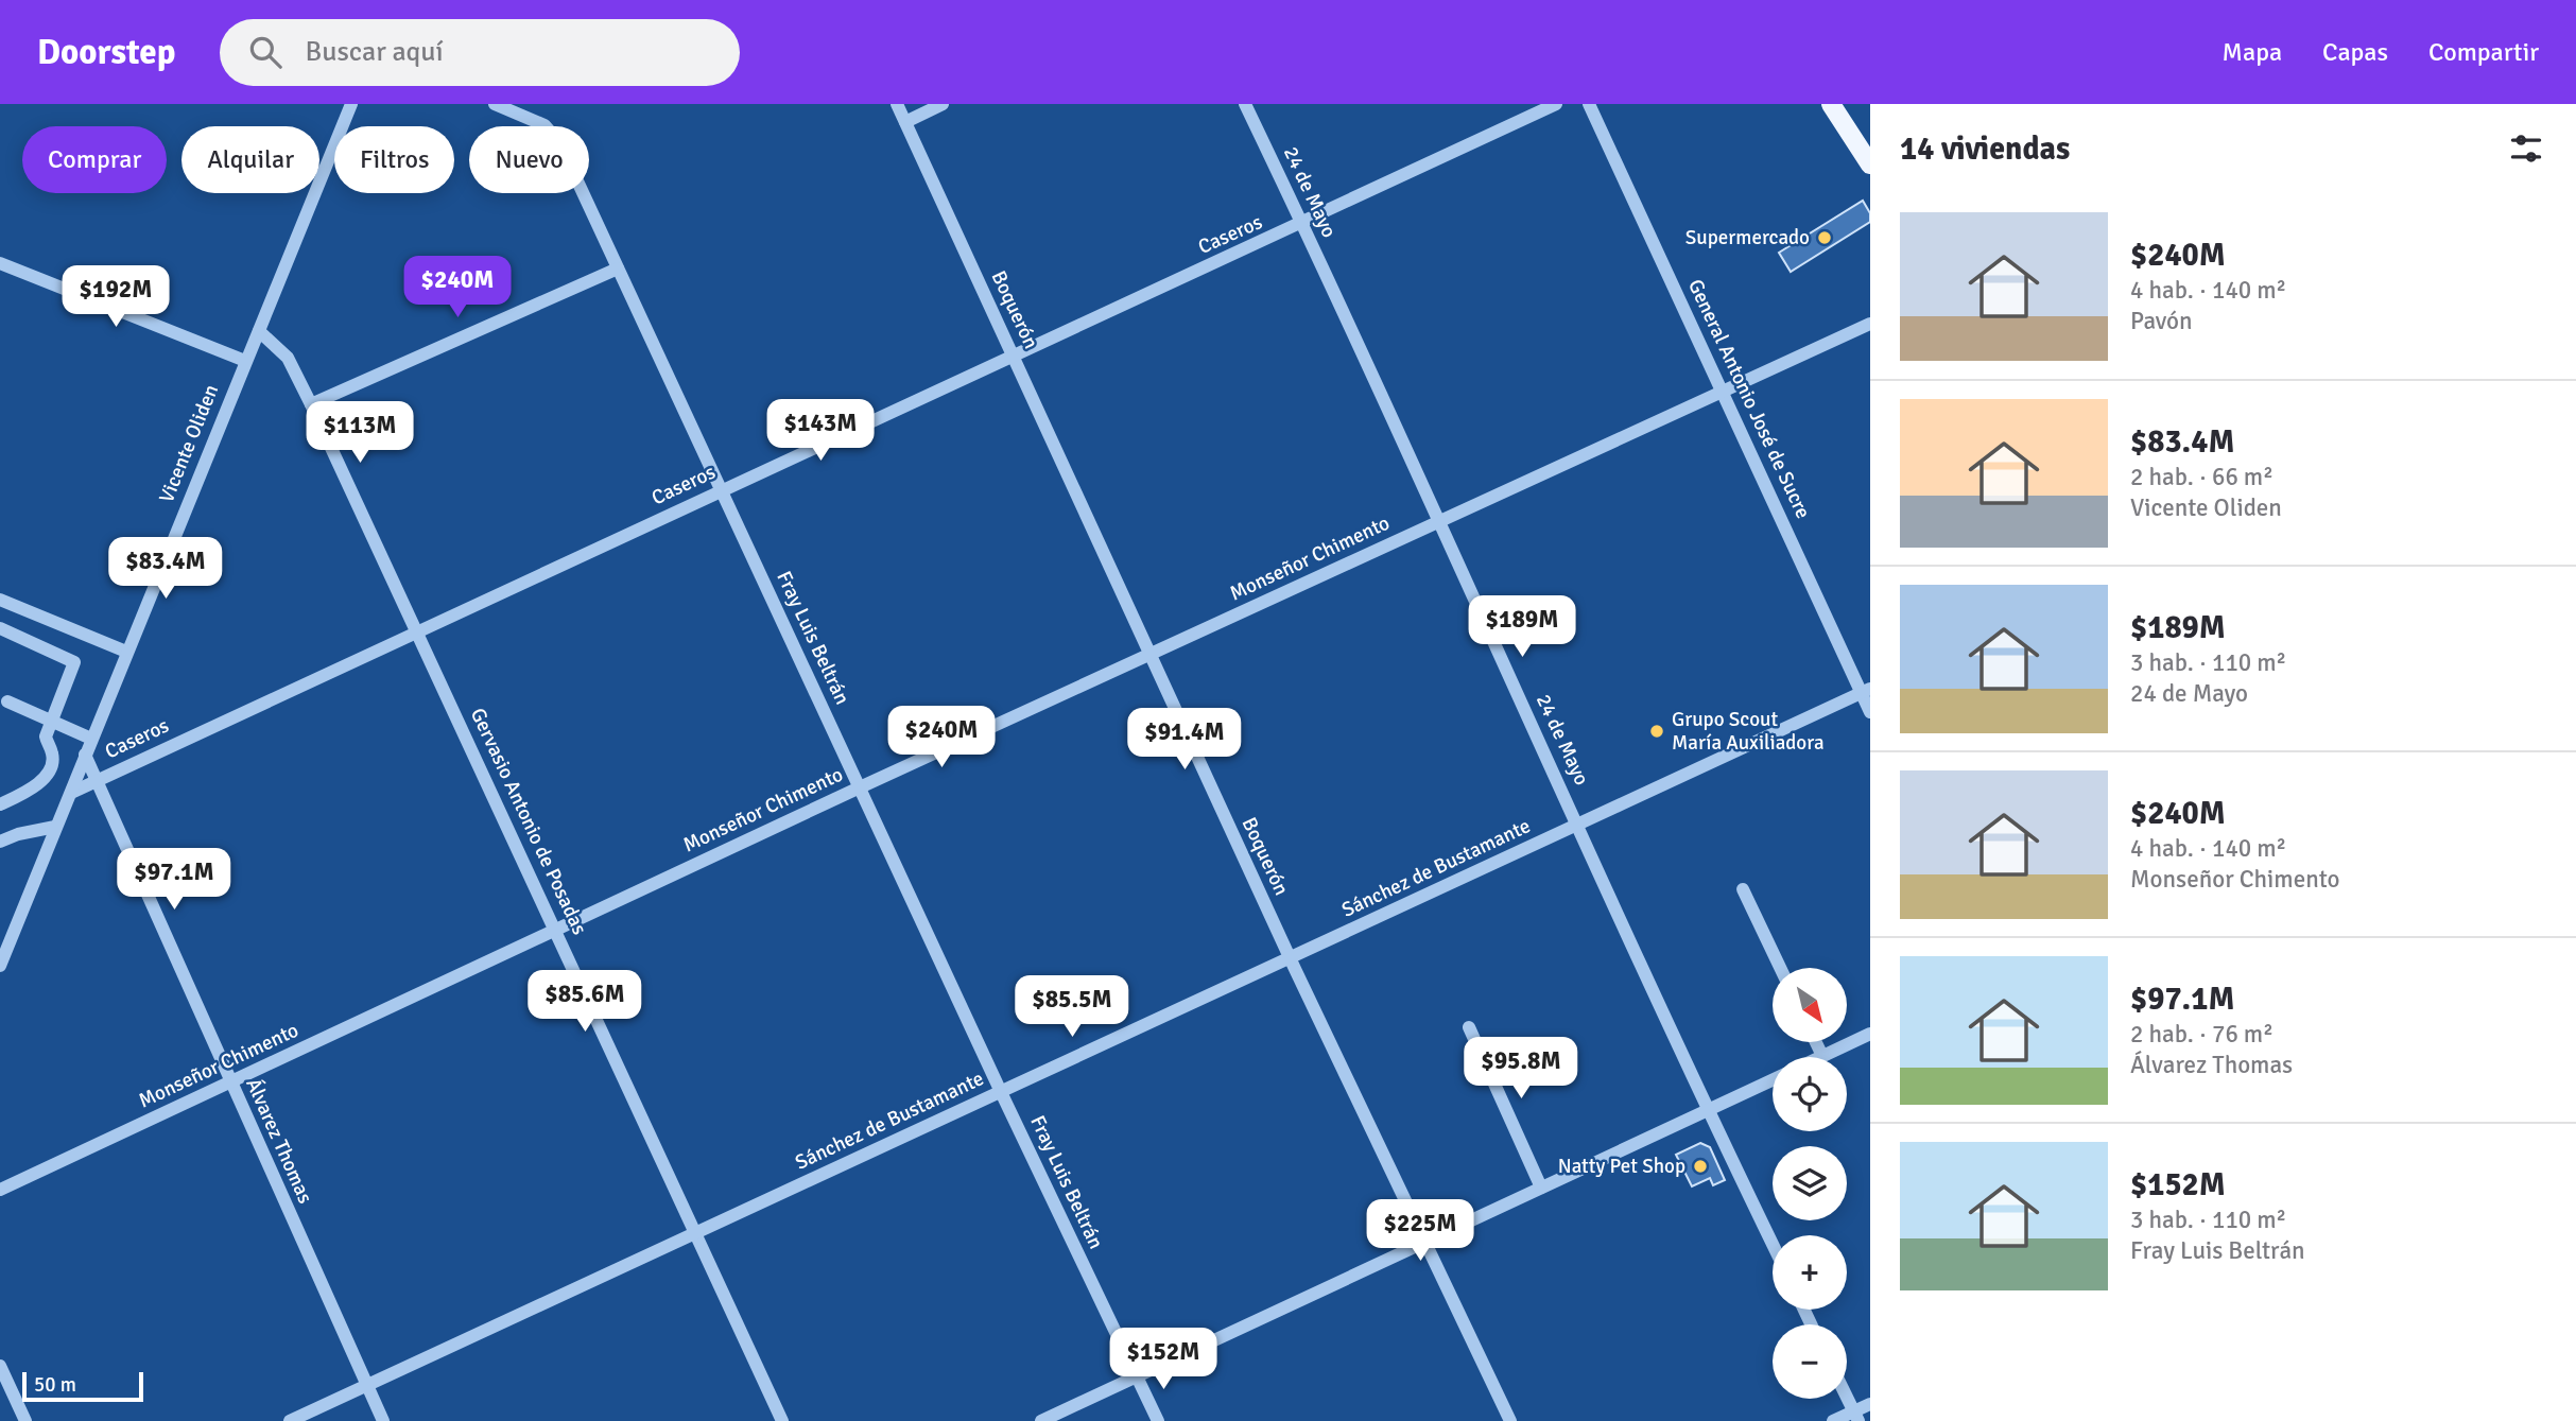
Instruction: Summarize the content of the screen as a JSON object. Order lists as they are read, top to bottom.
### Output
{
  "streets": {
    "street": [
      "24 de Mayo",
      "Caseros",
      "Boquerón",
      "General Antonio José de Sucre",
      "Vicente Oliden",
      "Monseñor Chimento",
      "Fray Luis Beltrán",
      "Gervasio Antonio de Posadas",
      "Sánchez de Bustamante",
      "Álvarez Thomas"
    ]
  },
  "crossings": [
    ["24 de Mayo", "Caseros"],
    ["24 de Mayo", "Monseñor Chimento"],
    ["24 de Mayo", "Sánchez de Bustamante"],
    ["Caseros", "Boquerón"],
    ["Caseros", "Vicente Oliden"],
    ["Caseros", "Fray Luis Beltrán"],
    ["Caseros", "Gervasio Antonio de Posadas"],
    ["Caseros", "Álvarez Thomas"],
    ["Boquerón", "Monseñor Chimento"],
    ["Boquerón", "Sánchez de Bustamante"],
    ["General Antonio José de Sucre", "Monseñor Chimento"],
    ["General Antonio José de Sucre", "Sánchez de Bustamante"],
    ["Vicente Oliden", "Gervasio Antonio de Posadas"],
    ["Vicente Oliden", "Álvarez Thomas"],
    ["Monseñor Chimento", "Fray Luis Beltrán"],
    ["Monseñor Chimento", "Gervasio Antonio de Posadas"],
    ["Monseñor Chimento", "Álvarez Thomas"],
    ["Fray Luis Beltrán", "Sánchez de Bustamante"],
    ["Gervasio Antonio de Posadas", "Sánchez de Bustamante"],
    ["Sánchez de Bustamante", "Álvarez Thomas"]
  ],
  "places": ["Supermercado", "Grupo Scout María Auxiliadora", "Natty Pet Shop"],
  "scale_bar": "50 m",
  "north": "bottom right",
  "page": {
    "header": "Doorstep",
    "search": "Buscar aquí",
    "nav": ["Mapa", "Capas", "Compartir"],
    "heading": "14 viviendas",
    "chip": [
      "Comprar",
      "Alquilar",
      "Filtros",
      "Nuevo"
    ],
    "list": [
      {
        "name": "$240M",
        "note": "4 hab. · 140 m² · Pavón"
      },
      {
        "name": "$83.4M",
        "note": "2 hab. · 66 m² · Vicente Oliden"
      },
      {
        "name": "$189M",
        "note": "3 hab. · 110 m² · 24 de Mayo"
      },
      {
        "name": "$240M",
        "note": "4 hab. · 140 m² · Monseñor Chimento"
      },
      {
        "name": "$97.1M",
        "note": "2 hab. · 76 m² · Álvarez Thomas"
      },
      {
        "name": "$152M",
        "note": "3 hab. · 110 m² · Fray Luis Beltrán"
      }
    ],
    "price": [
      "$240M",
      "$192M",
      "$143M",
      "$113M",
      "$83.4M",
      "$189M",
      "$240M",
      "$91.4M",
      "$97.1M",
      "$85.6M",
      "$85.5M",
      "$95.8M",
      "$225M",
      "$152M"
    ],
    "map_buttons": ["+", "−"],
    "scale": "50 m"
  }
}
